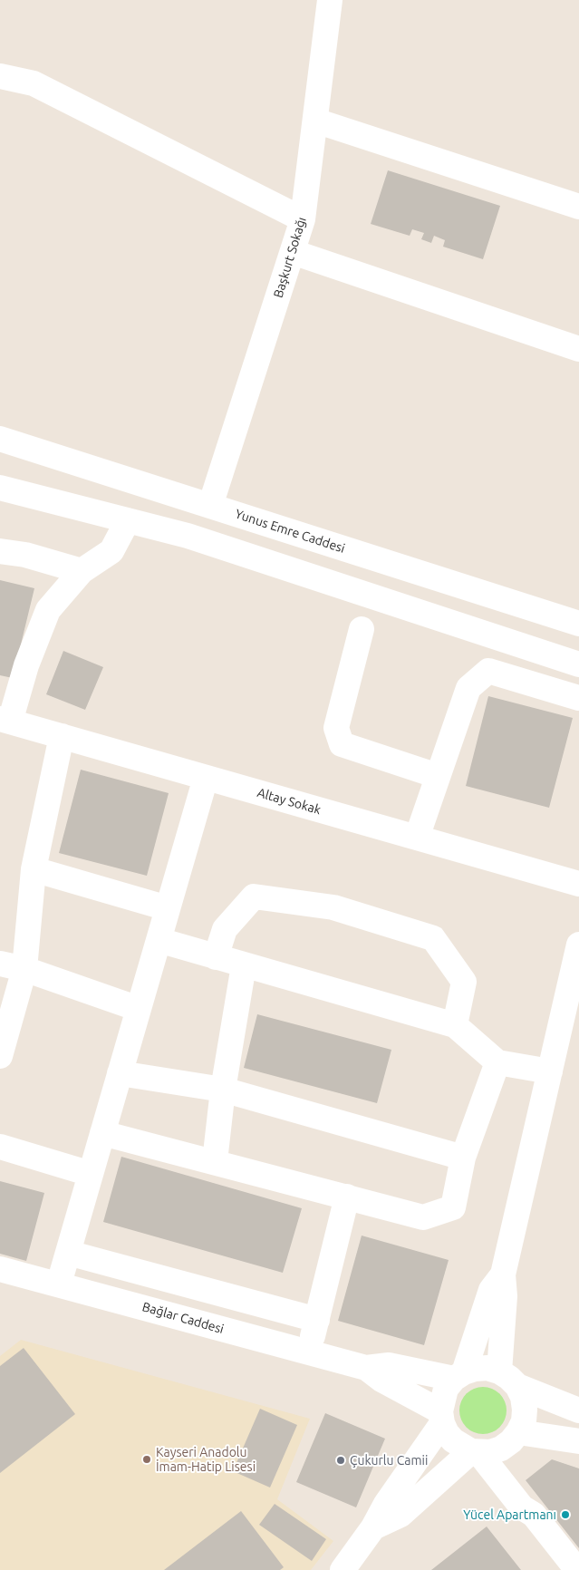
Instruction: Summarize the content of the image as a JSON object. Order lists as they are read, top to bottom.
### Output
{
  "streets": {
    "street": [
      "Başkurt Sokağı",
      "Yunus Emre Caddesi",
      "Altay Sokak",
      "Bağlar Caddesi"
    ]
  },
  "crossings": [
    ["Başkurt Sokağı", "Yunus Emre Caddesi"]
  ],
  "places": ["Kayseri Anadolu İmam-Hatip Lisesi", "Çukurlu Camii", "Yücel Apartmanı"]
}
